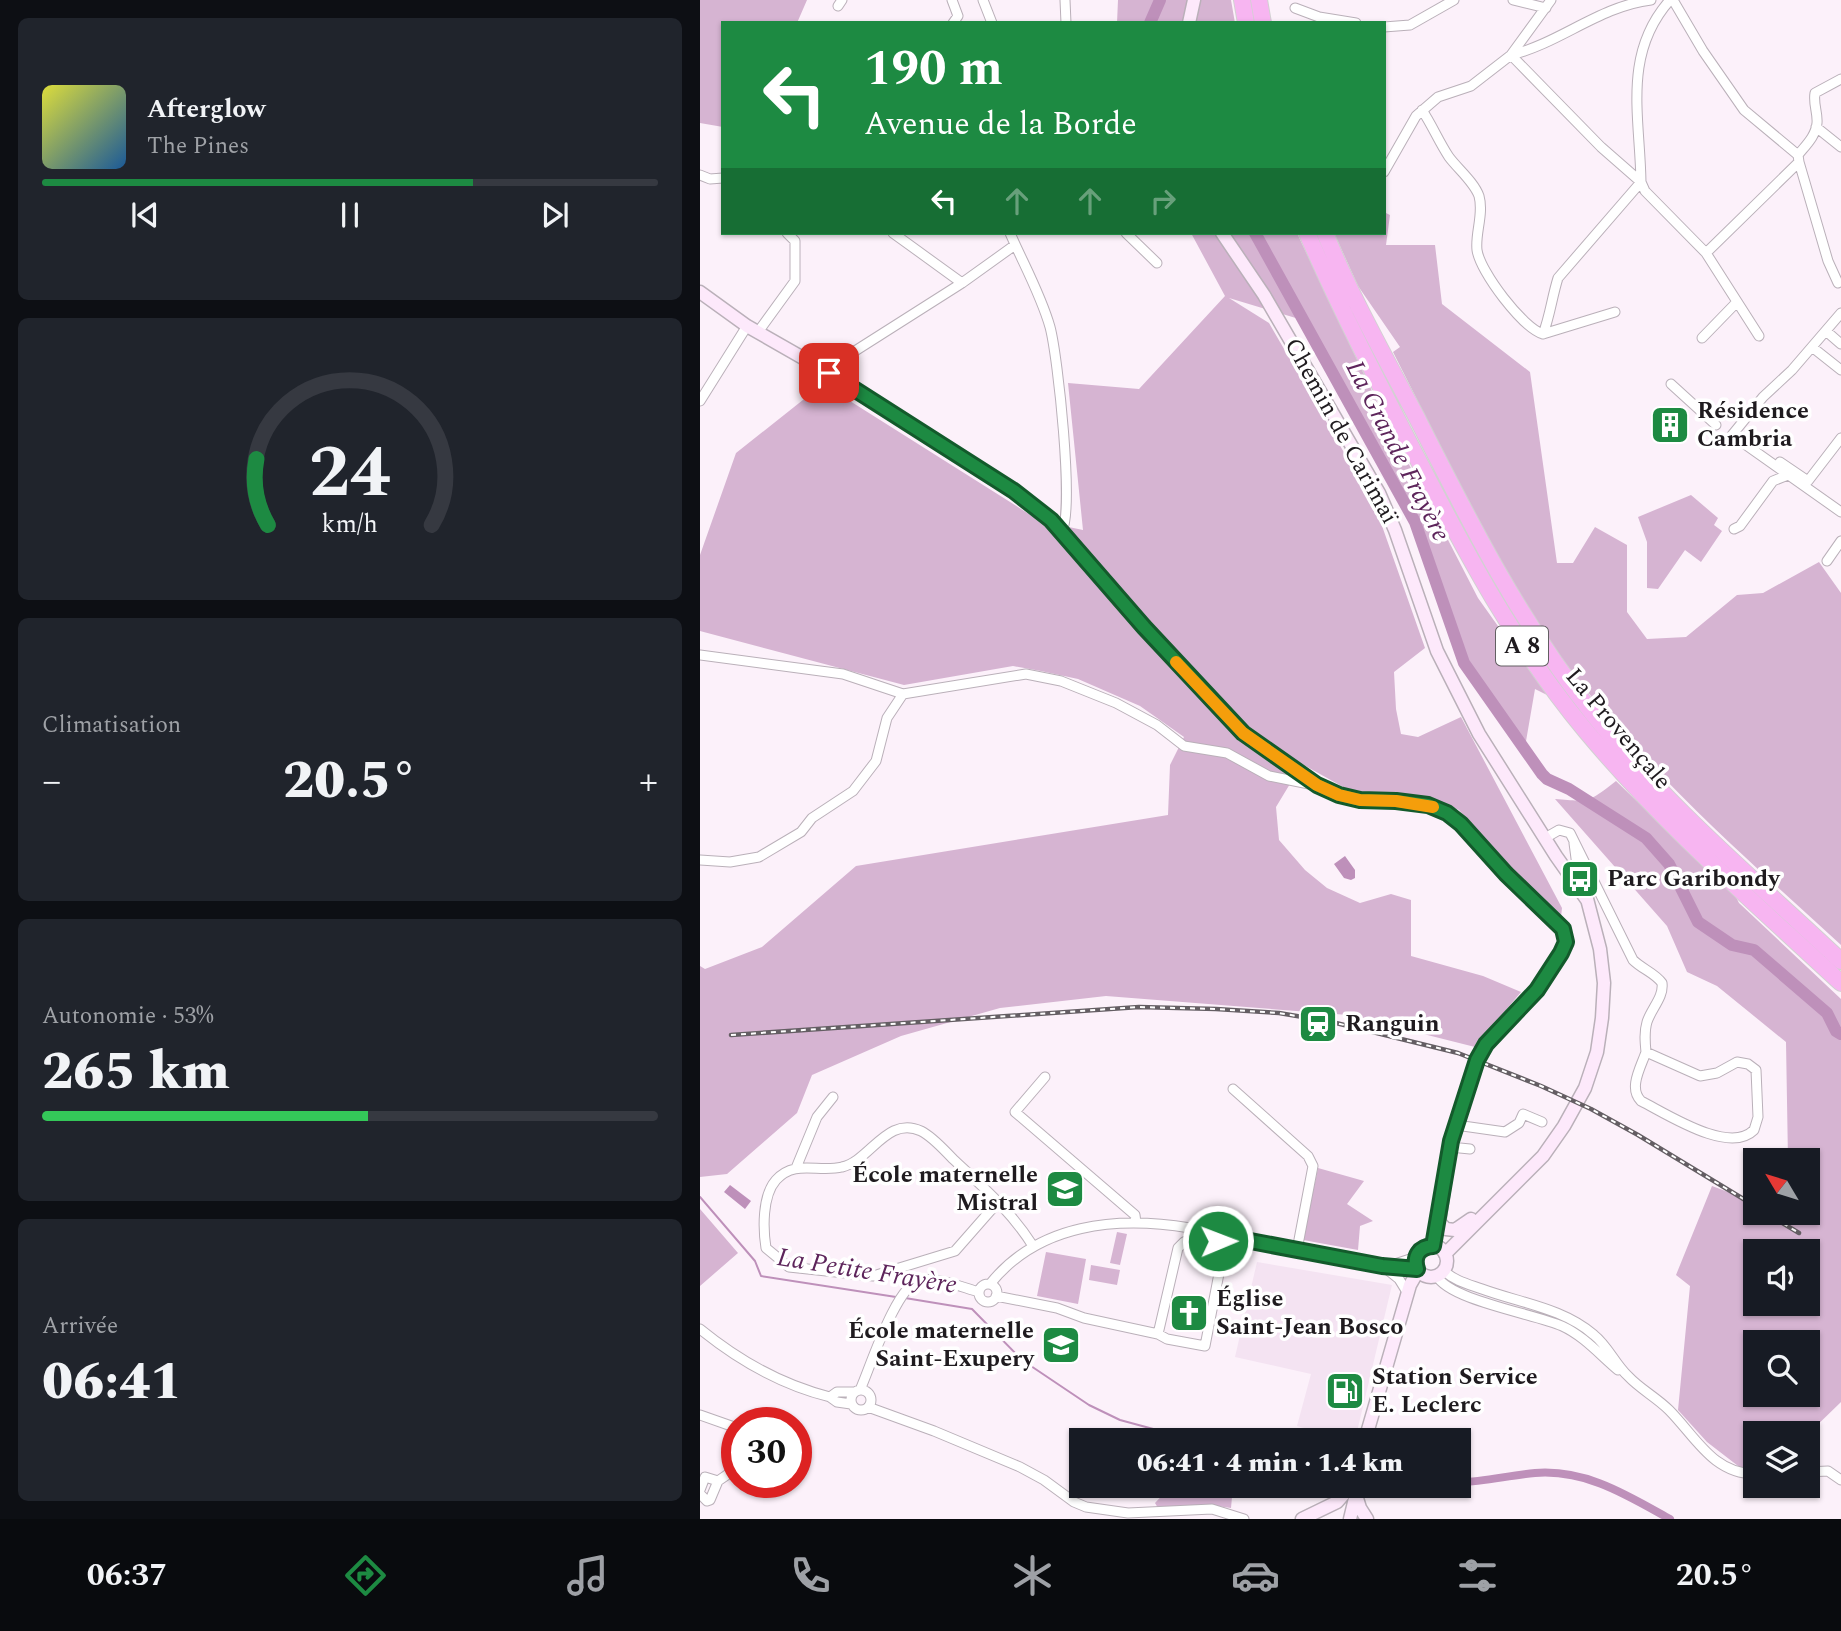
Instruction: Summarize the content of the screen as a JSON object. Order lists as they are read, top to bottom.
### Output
{
  "streets": {
    "highway": ["A 8", "La Provençale"],
    "street": ["Chemin de Carimaï"]
  },
  "water": ["La Grande Frayère", "La Petite Frayère"],
  "places": {
    "building": ["Résidence Cambria"],
    "bus stop": ["Parc Garibondy"],
    "station": ["Ranguin"],
    "school or university": ["École maternelle Mistral", "École maternelle Saint-Exupery"],
    "church": ["Église Saint-Jean Bosco"],
    "fuel station": ["Station Service E. Leclerc"]
  },
  "north": "top left",
  "page": {
    "turn": ["190 m", "Avenue de la Borde"],
    "song": ["Afterglow", "The Pines"],
    "tile": [
      "Climatisation",
      ["Autonomie · 53%", "265 km"],
      ["Arrivée", "06:41"]
    ],
    "heat": ["−", "20.5°", "+"],
    "limit": "30",
    "trip": "06:41 · 4 min · 1.4 km",
    "tabs": ["06:37", "20.5°"],
    "gauge": ["24", "km/h"]
  }
}
